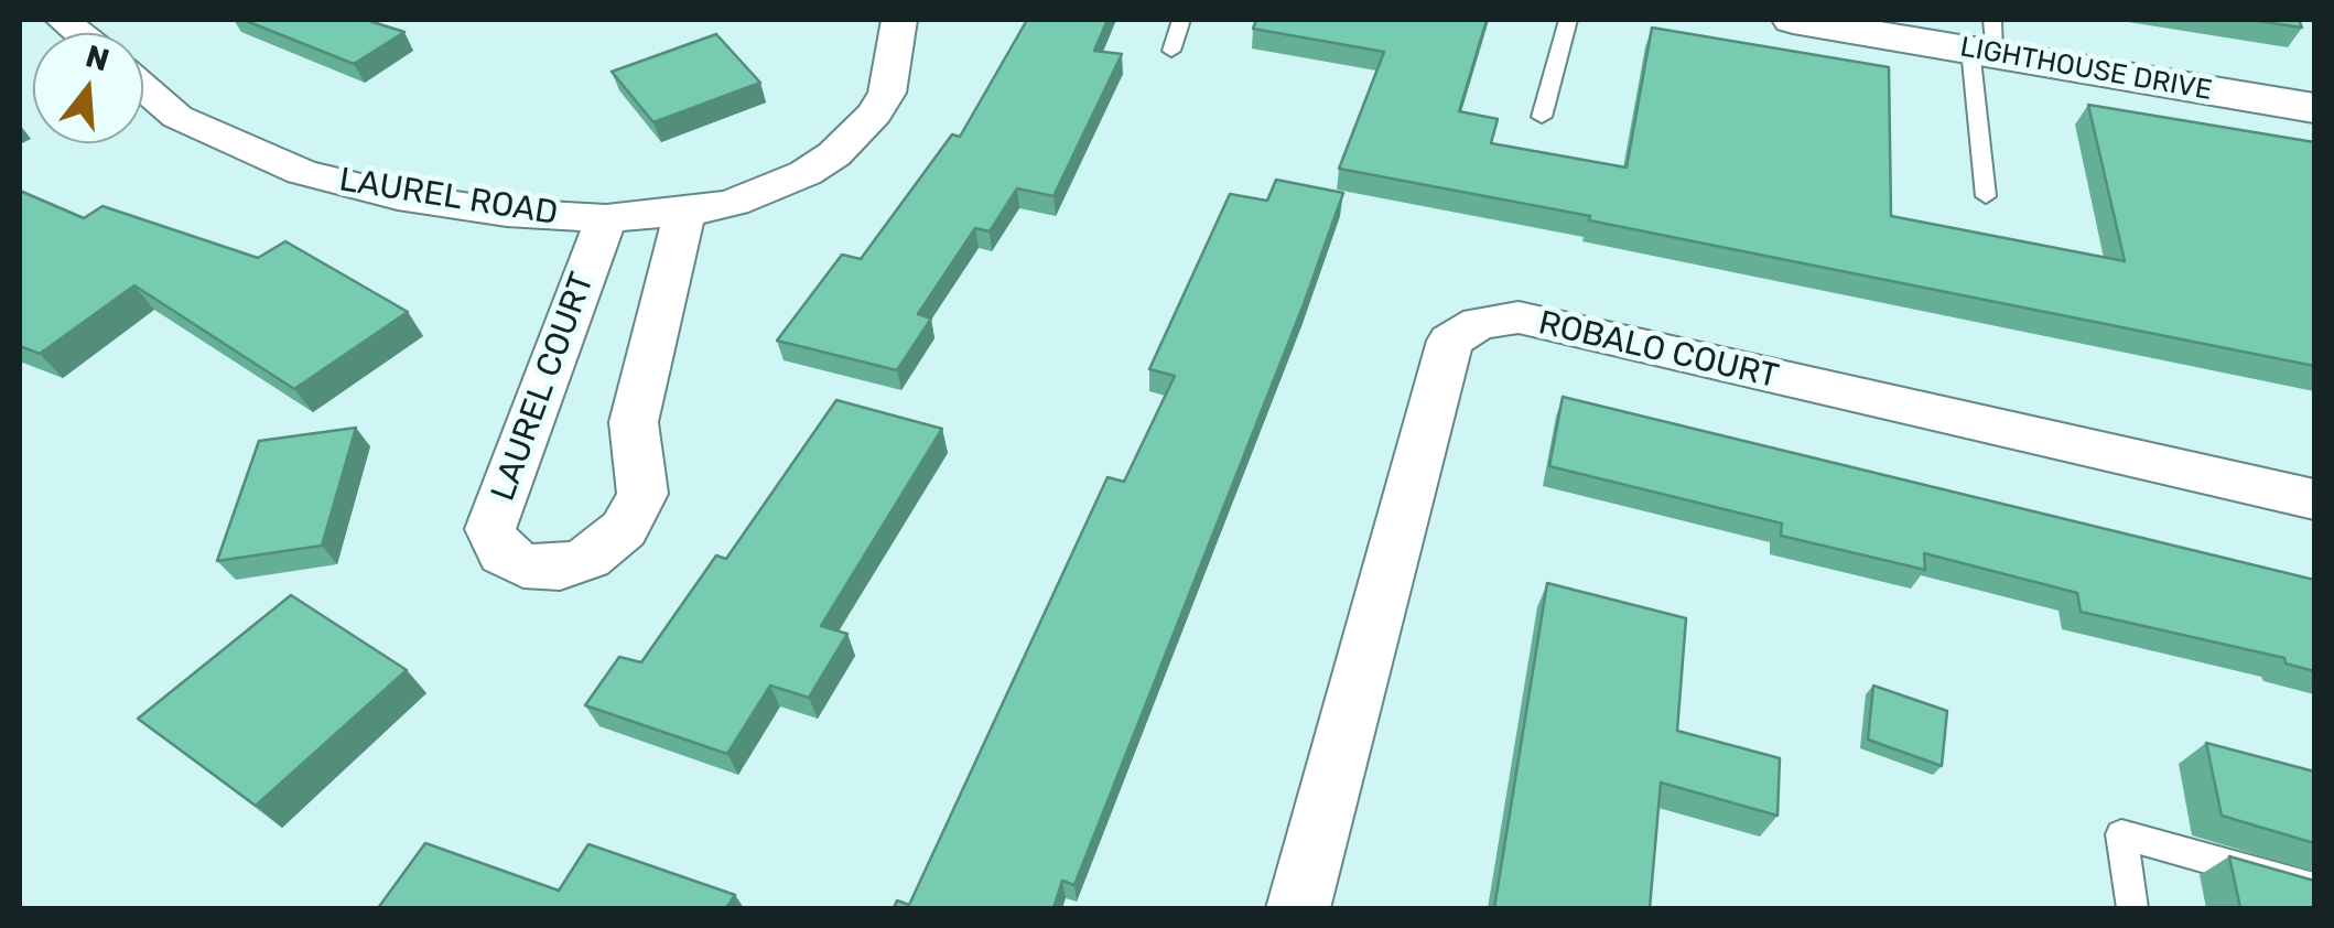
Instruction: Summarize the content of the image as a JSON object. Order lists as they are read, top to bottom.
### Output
{
  "streets": {
    "street": [
      "LIGHTHOUSE DRIVE",
      "LAUREL ROAD",
      "ROBALO COURT",
      "LAUREL COURT"
    ]
  },
  "crossings": [
    ["LAUREL ROAD", "LAUREL COURT"]
  ],
  "north": "top"
}
